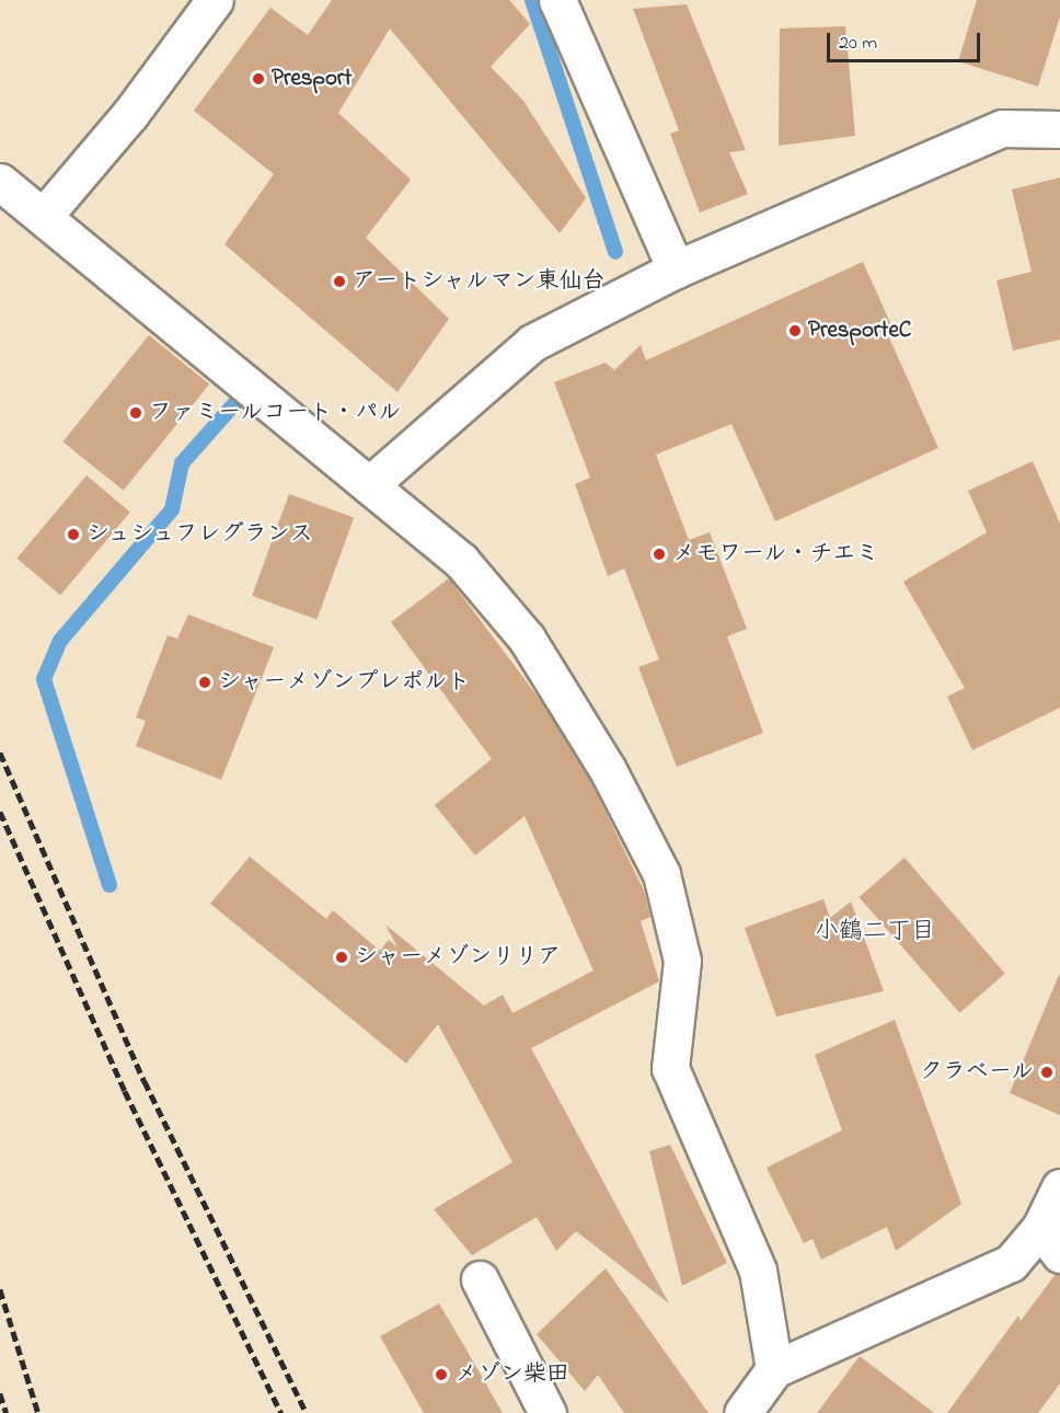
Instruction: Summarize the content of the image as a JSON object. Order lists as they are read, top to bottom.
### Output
{
  "districts": ["小鶴二丁目"],
  "places": [
    "Presport",
    "アートシャルマン東仙台",
    "PresporteC",
    "ファミールコート・パル",
    "シュシュフレグランス",
    "メモワール・チエミ",
    "シャーメゾンプレポルト",
    "シャーメゾンリリア",
    "クラベール",
    "メゾン柴田"
  ],
  "scale_bar": "20 m"
}
